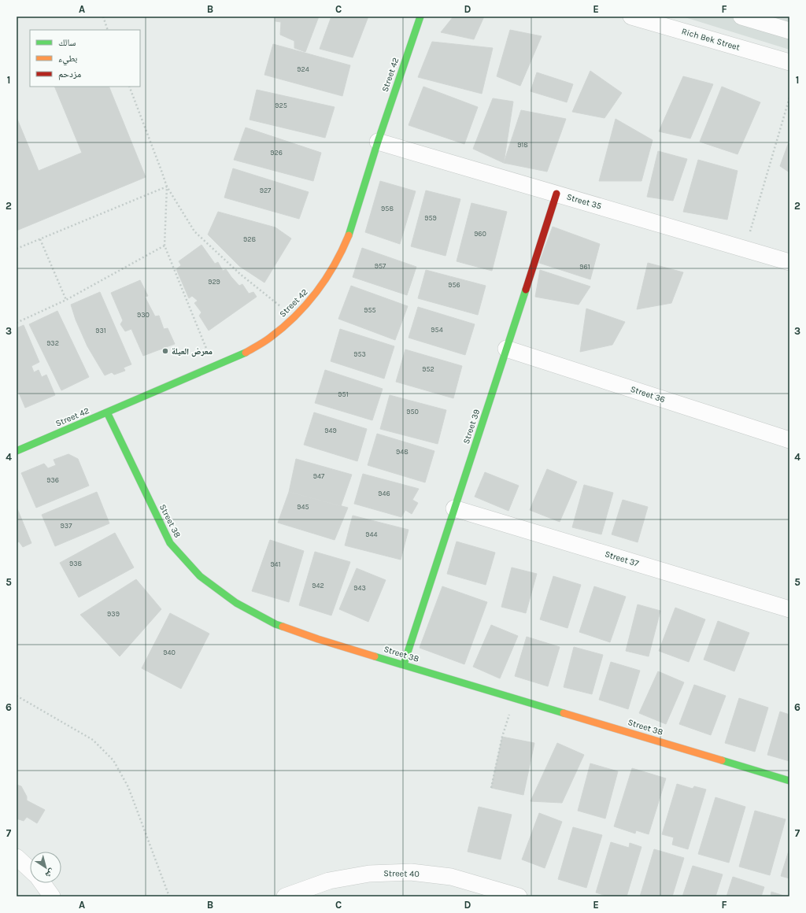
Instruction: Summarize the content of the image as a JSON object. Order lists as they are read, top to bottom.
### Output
{
  "streets": {
    "street": [
      "Rich Bek Street",
      "Street 42",
      "Street 35",
      "Street 36",
      "Street 39",
      "Street 38",
      "Street 37",
      "Street 40"
    ]
  },
  "crossings": [
    ["Street 42", "Street 35"],
    ["Street 42", "Street 38"],
    ["Street 35", "Street 39"],
    ["Street 36", "Street 39"],
    ["Street 39", "Street 38"],
    ["Street 39", "Street 37"]
  ],
  "places": ["معرض العيلة"],
  "house_numbers": [
    "924",
    "925",
    "918",
    "926",
    "927",
    "958",
    "959",
    "960",
    "928",
    "957",
    "961",
    "929",
    "956",
    "955",
    "930",
    "954",
    "931",
    "932",
    "953",
    "952",
    "951",
    "950",
    "949",
    "948",
    "947",
    "936",
    "946",
    "945",
    "937",
    "944",
    "938",
    "941",
    "942",
    "943",
    "939",
    "940"
  ],
  "legend": ["سالك", "بطيء", "مزدحم"],
  "north": "bottom right",
  "grid": {
    "columns": [
      "A",
      "B",
      "C",
      "D",
      "E",
      "F"
    ],
    "rows": [
      "1",
      "2",
      "3",
      "4",
      "5",
      "6",
      "7"
    ]
  }
}
